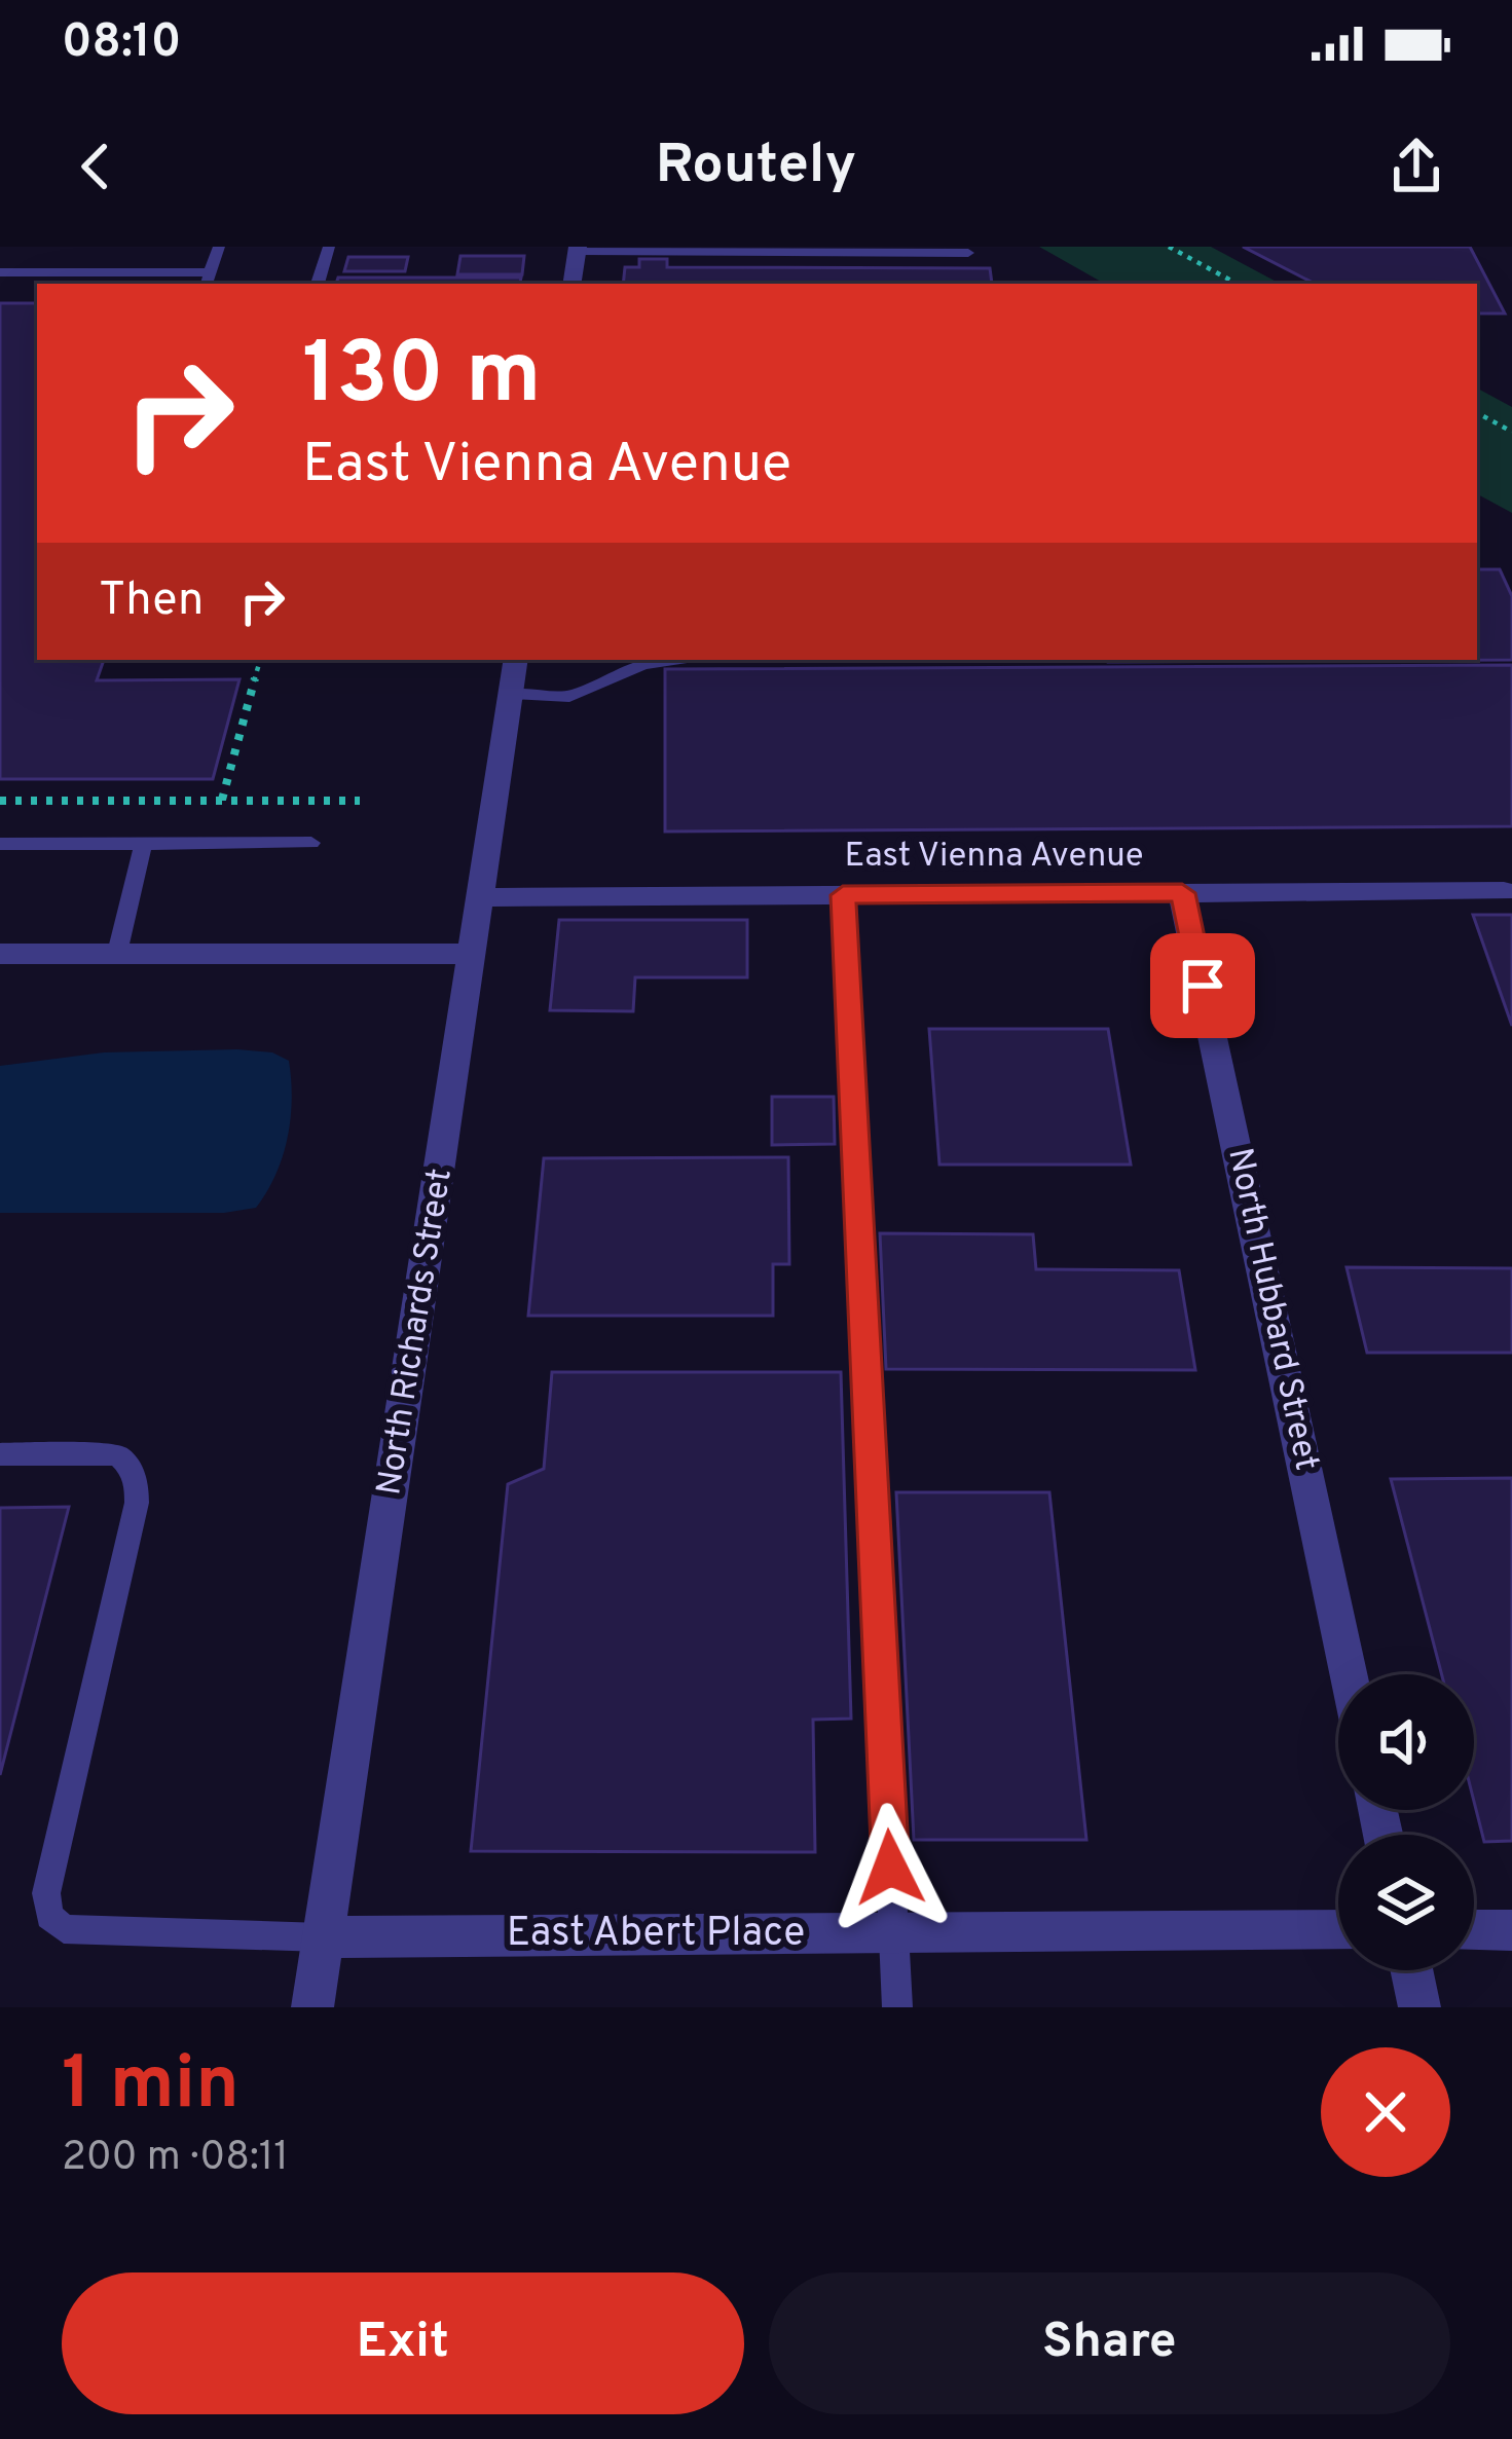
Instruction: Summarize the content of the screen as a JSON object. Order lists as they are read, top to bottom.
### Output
{
  "streets": {
    "street": [
      "East Vienna Avenue",
      "North Hubbard Street",
      "North Richards Street",
      "East Abert Place"
    ]
  },
  "crossings": [
    ["East Vienna Avenue", "North Hubbard Street"],
    ["East Vienna Avenue", "North Richards Street"],
    ["North Richards Street", "East Abert Place"]
  ],
  "page": {
    "status": "08:10",
    "header": "Routely",
    "turn": ["130 m", "East Vienna Avenue"],
    "then": "Then",
    "heading": ["1 min", "200 m · 08:11"],
    "buttons": ["Exit", "Share"]
  }
}
